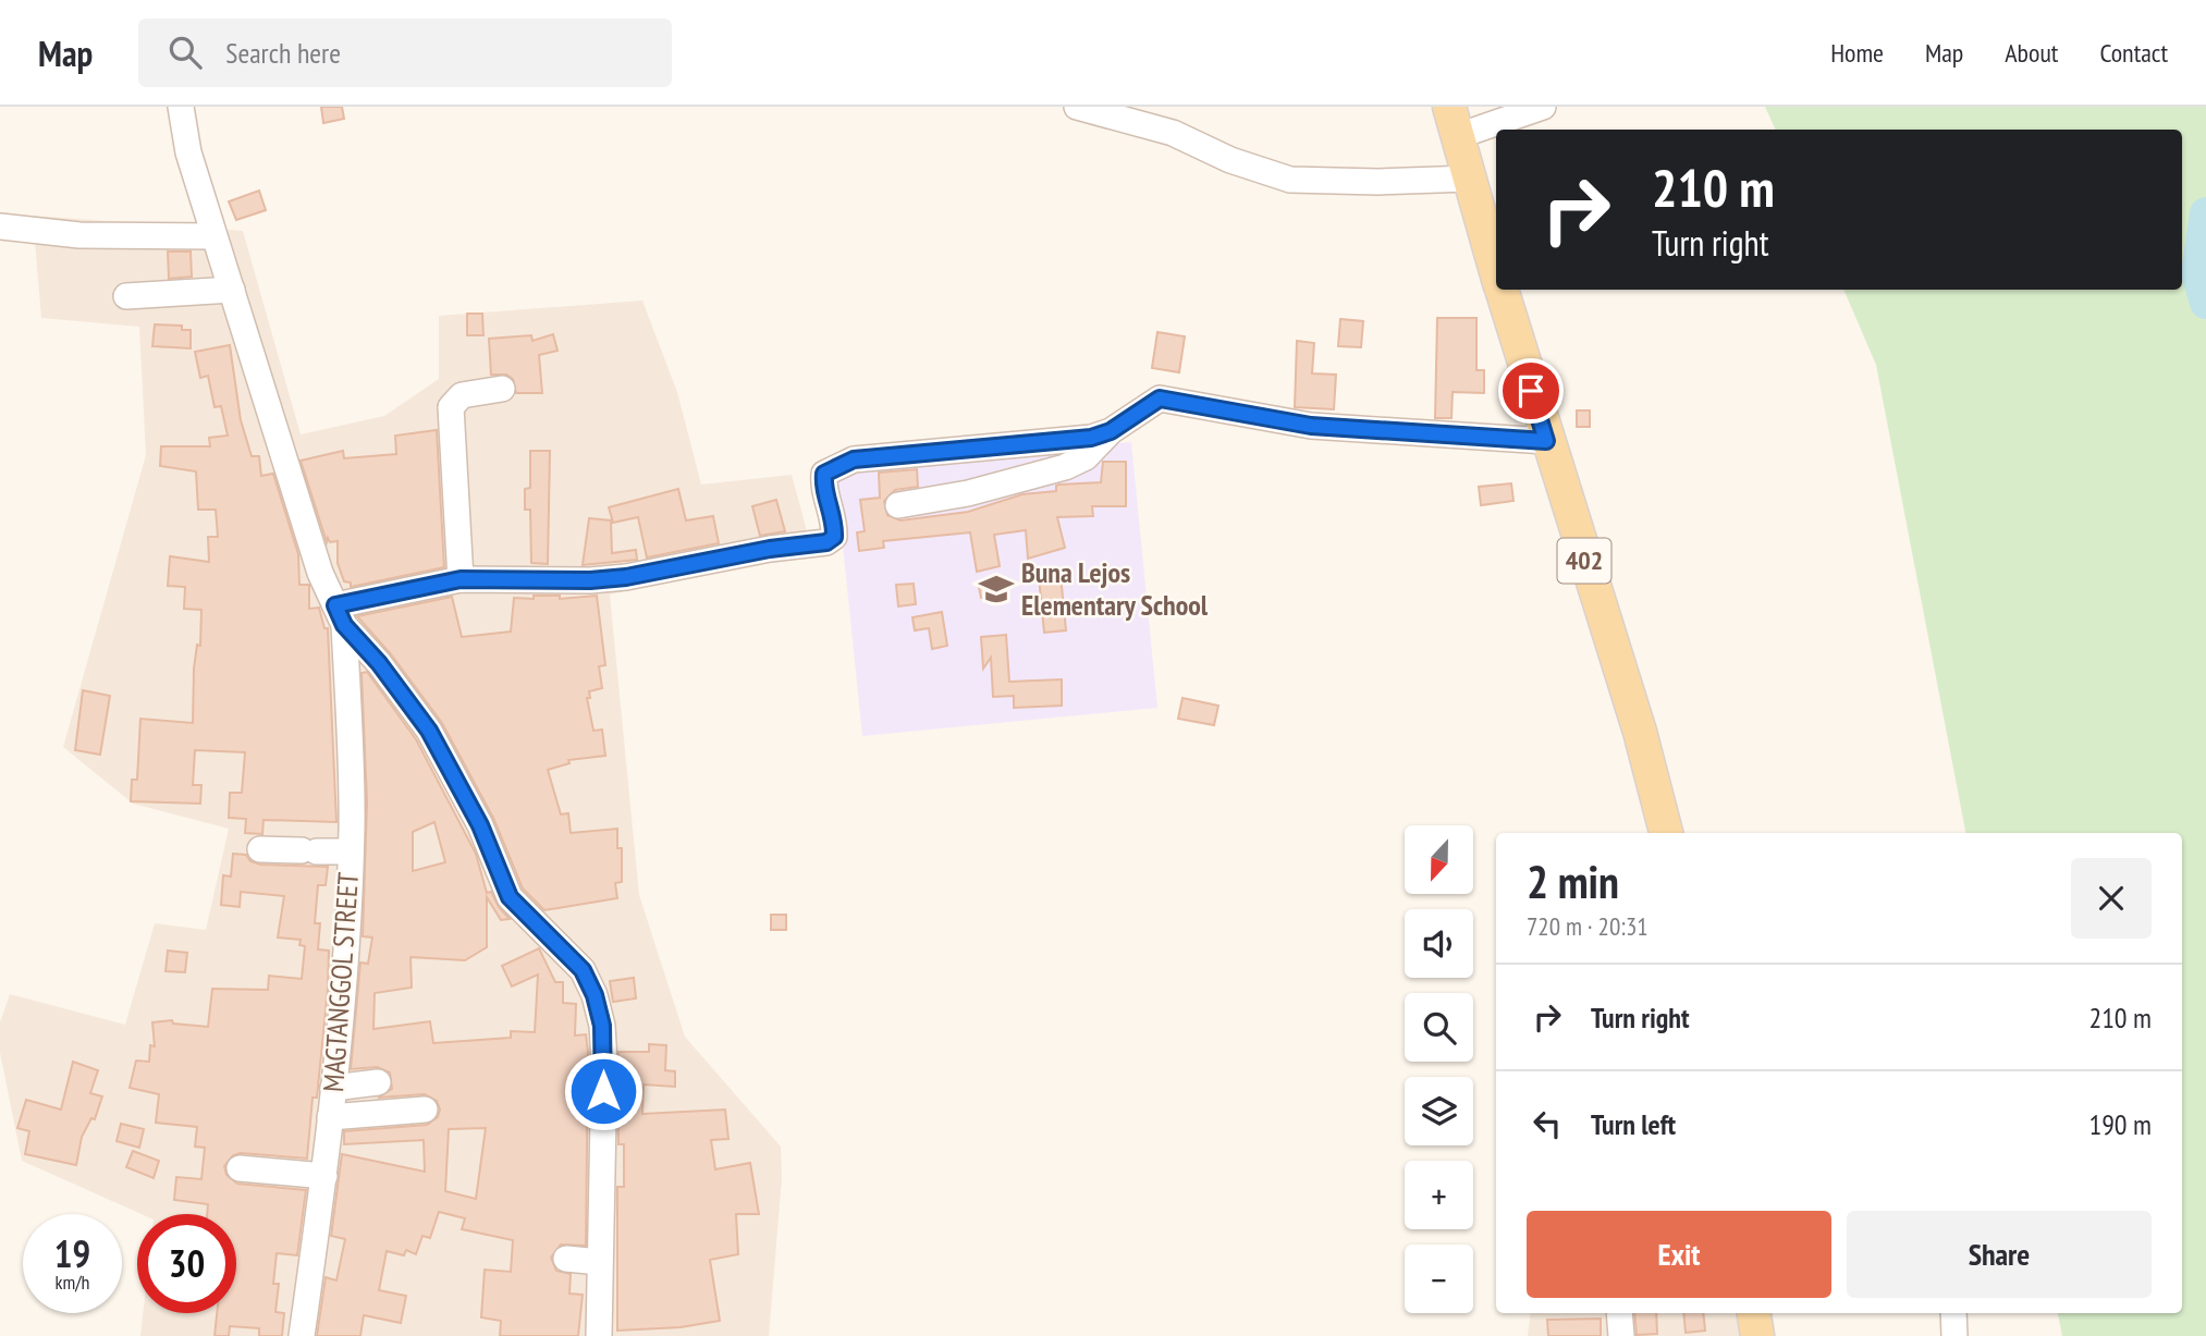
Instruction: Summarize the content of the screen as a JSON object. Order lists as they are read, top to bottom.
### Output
{
  "streets": {
    "main road": ["402"],
    "street": ["MAGTANGGOL STREET"]
  },
  "places": {
    "school or university": ["Buna Lejos Elementary School"]
  },
  "north": "bottom",
  "page": {
    "header": "Map",
    "search": "Search here",
    "nav": [
      "Home",
      "Map",
      "About",
      "Contact"
    ],
    "turn": ["210 m", "Turn right"],
    "map_buttons": ["+", "−"],
    "heading": ["2 min", "720 m · 20:31"],
    "list": [
      {
        "name": "Turn right",
        "value": "210 m"
      },
      {
        "name": "Turn left",
        "value": "190 m"
      }
    ],
    "buttons": ["Exit", "Share"],
    "speed": "19 km/h",
    "limit": "30"
  }
}
